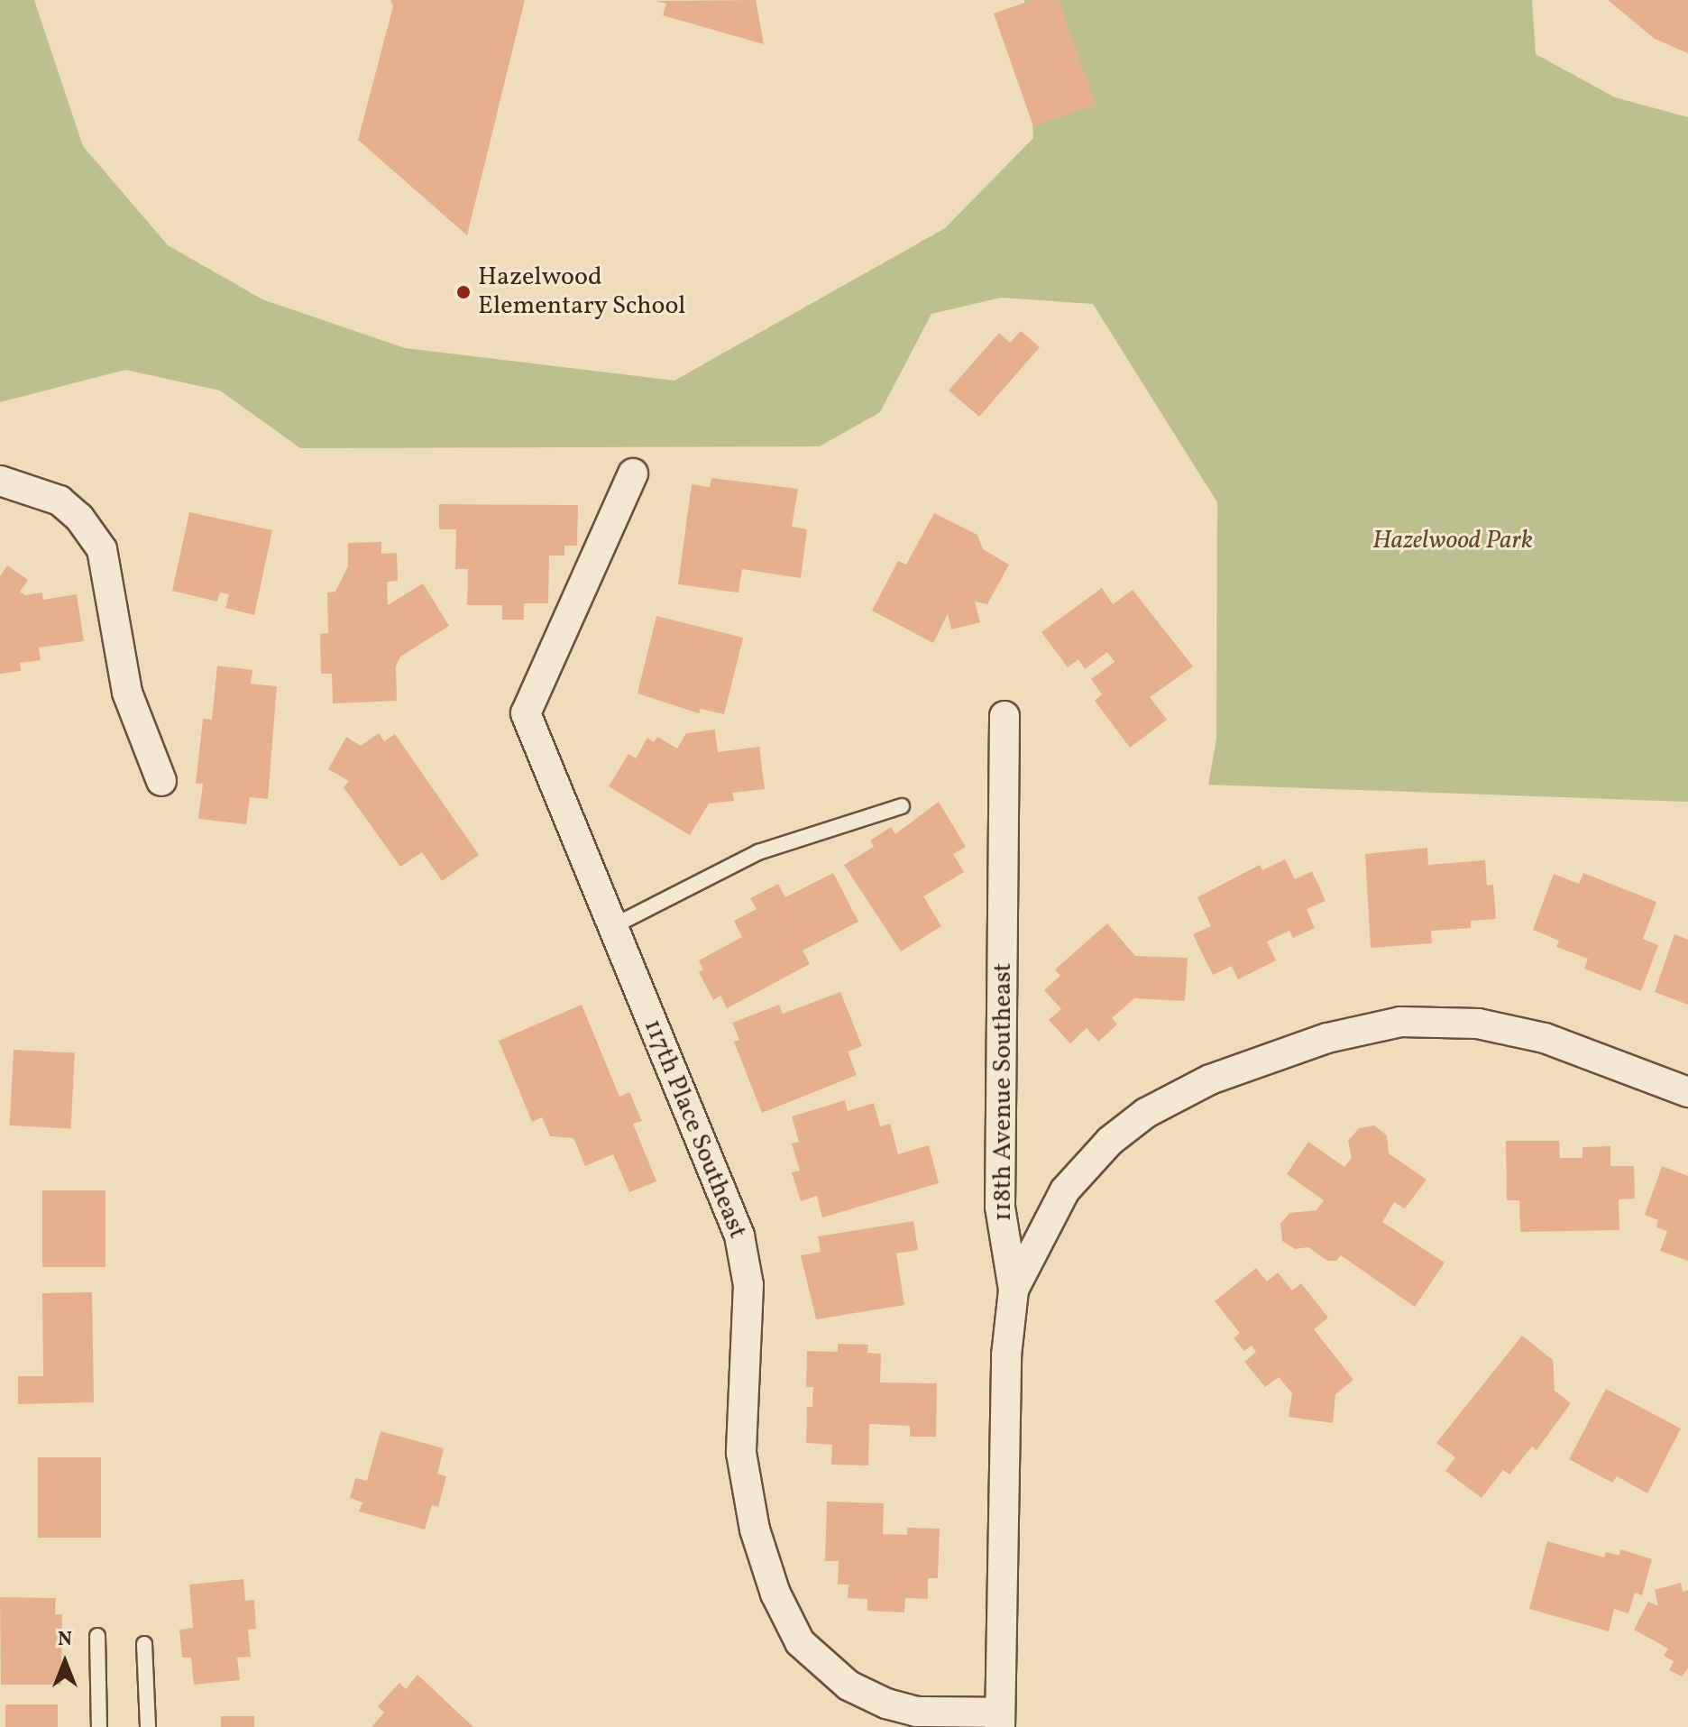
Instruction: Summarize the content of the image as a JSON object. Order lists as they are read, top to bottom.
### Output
{
  "streets": {
    "street": ["118th Avenue Southeast", "117th Place Southeast"]
  },
  "crossings": [
    ["118th Avenue Southeast", "117th Place Southeast"]
  ],
  "parks": ["Hazelwood Park"],
  "places": ["Hazelwood Elementary School"],
  "north": "top"
}
